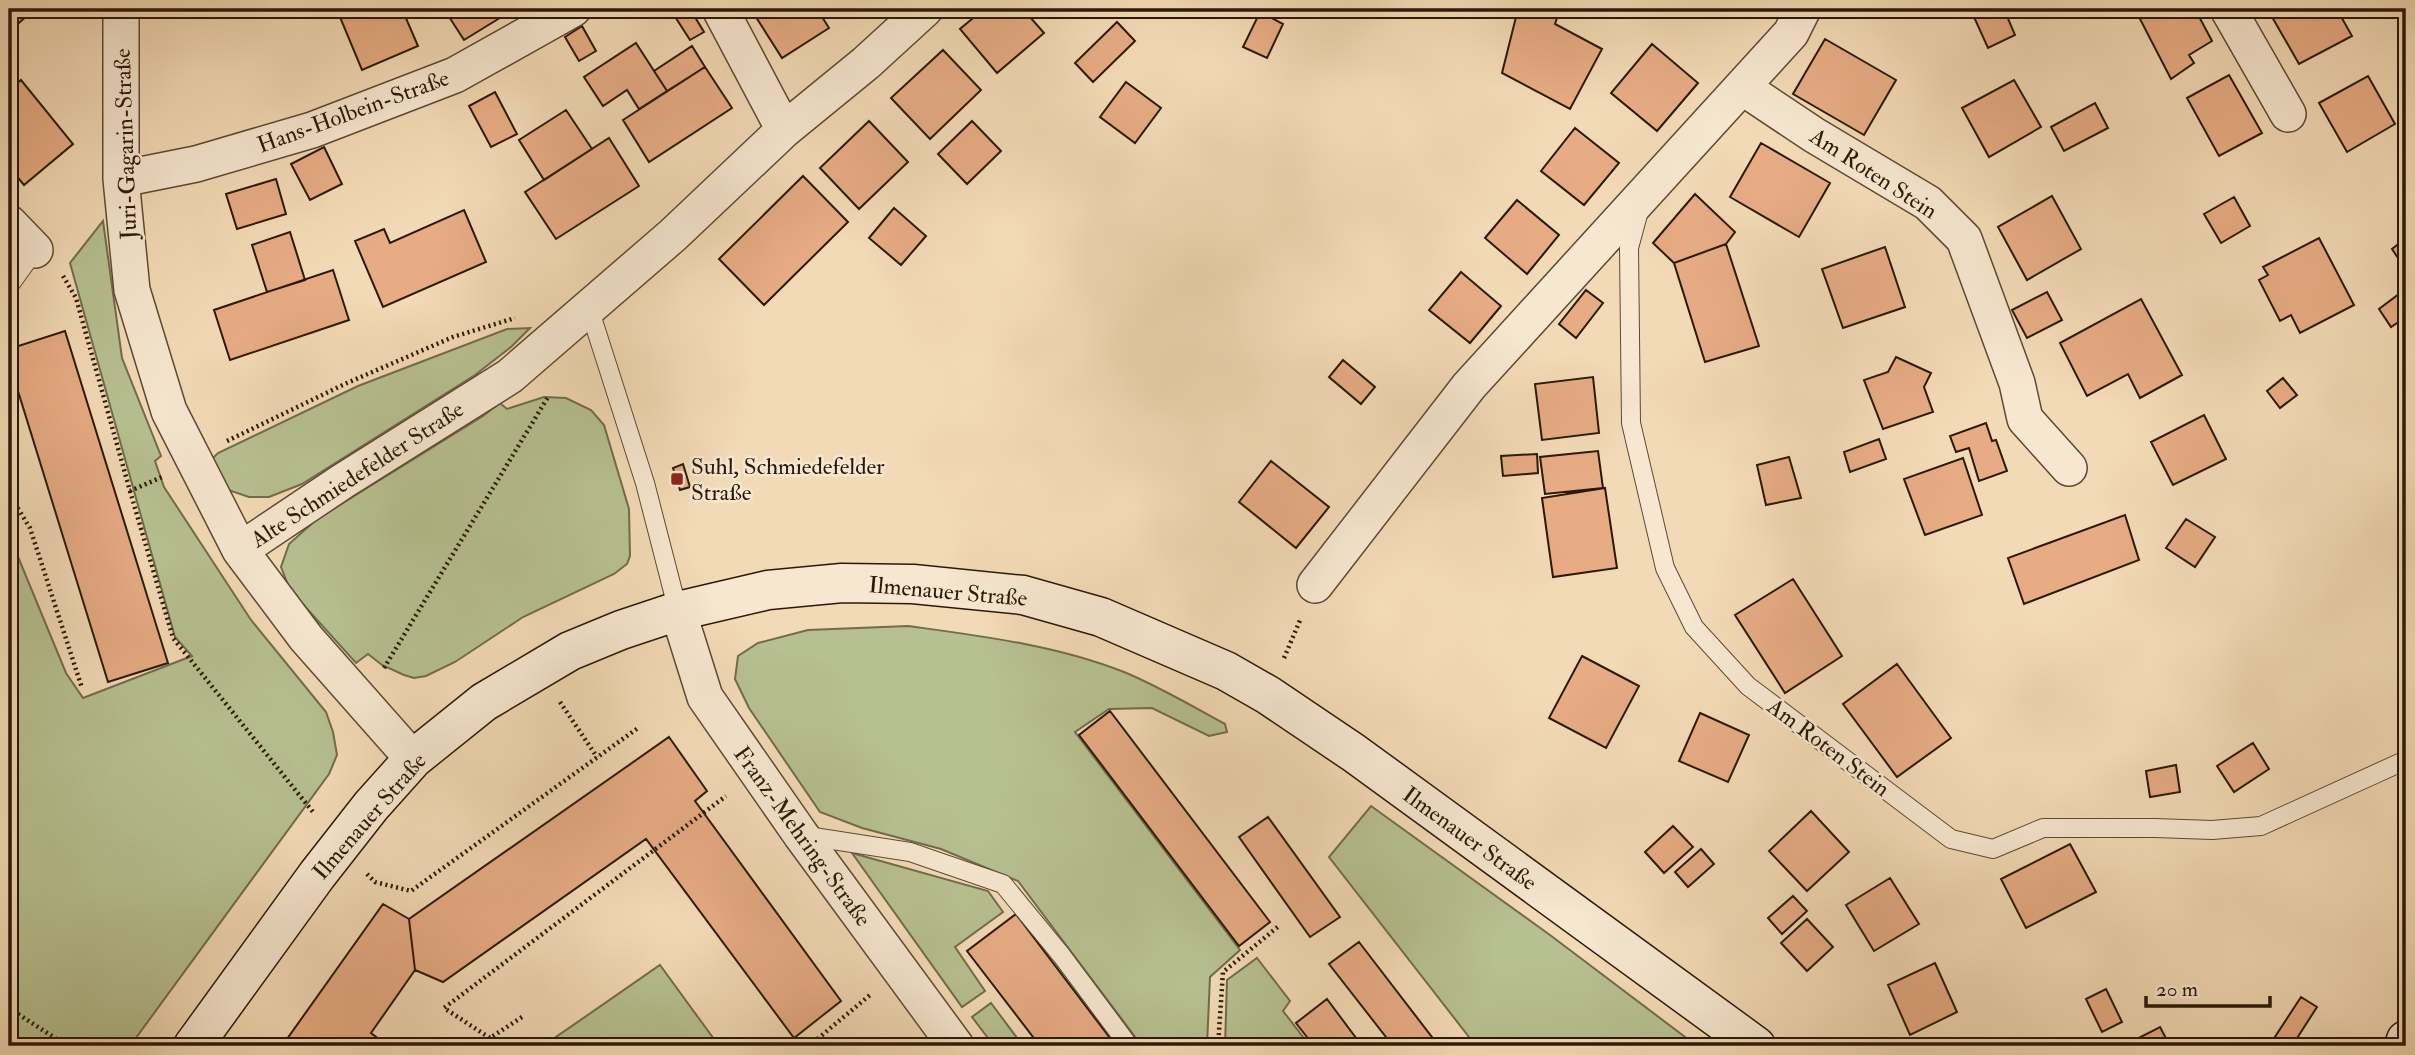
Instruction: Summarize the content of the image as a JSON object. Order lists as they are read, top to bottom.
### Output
{
  "streets": {
    "main road": ["Ilmenauer Straße"],
    "street": [
      "Hans-Holbein-Straße",
      "Juri-Gagarin-Straße",
      "Am Roten Stein",
      "Alte Schmiedefelder Straße",
      "Franz-Mehring-Straße"
    ]
  },
  "crossings": [
    ["Hans-Holbein-Straße", "Juri-Gagarin-Straße"],
    ["Juri-Gagarin-Straße", "Alte Schmiedefelder Straße"],
    ["Alte Schmiedefelder Straße", "Ilmenauer Straße"],
    ["Ilmenauer Straße", "Franz-Mehring-Straße"]
  ],
  "places": {
    "transit": ["Suhl, Schmiedefelder Straße"]
  },
  "scale_bar": "20 m"
}
